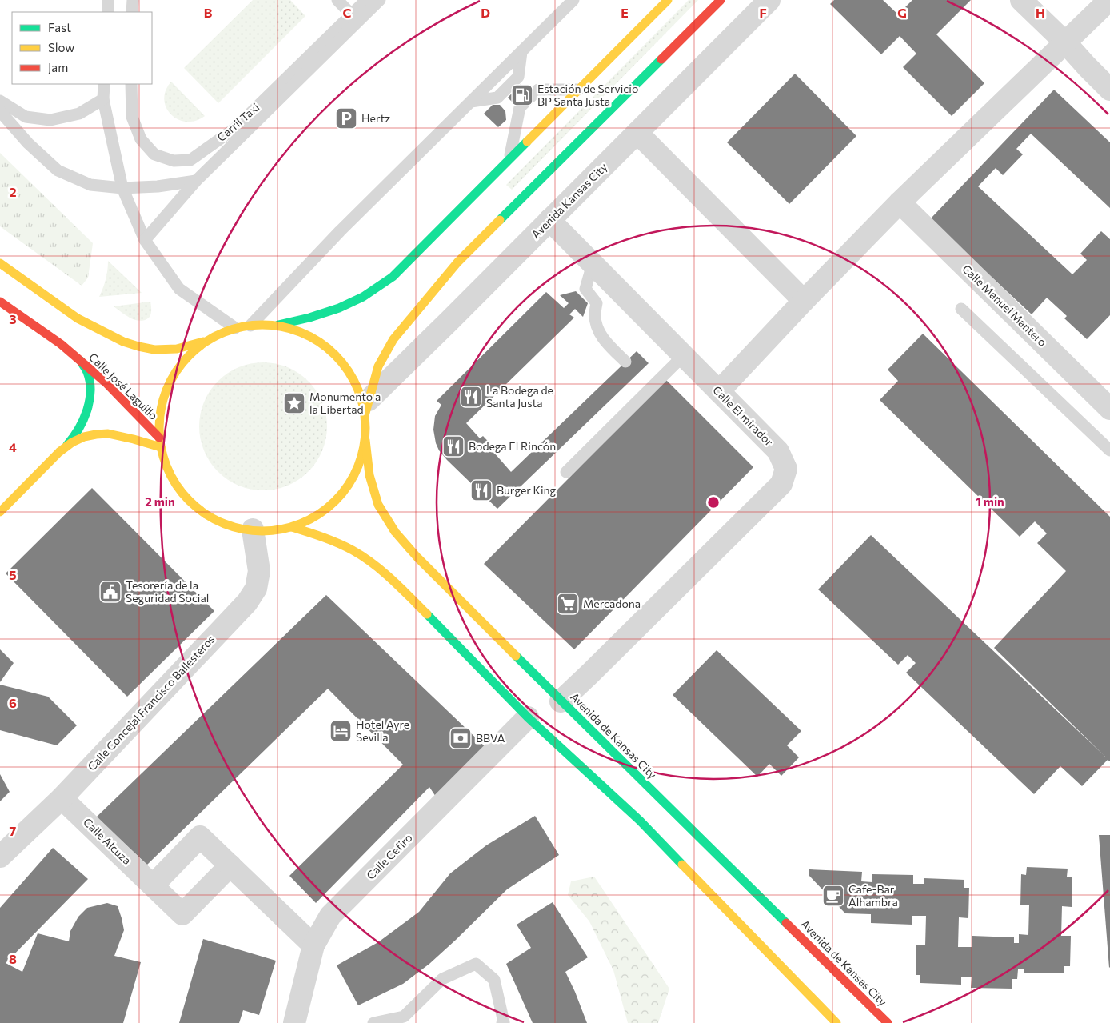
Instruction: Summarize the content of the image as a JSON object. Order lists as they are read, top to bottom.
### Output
{
  "streets": {
    "main road": ["Calle José Laguillo", "Avenida de Kansas City"],
    "street": [
      "Avenida Kansas City",
      "Calle Manuel Mantero",
      "Calle El mirador",
      "Calle Concejal Francisco Ballesteros",
      "Calle Alcuza",
      "Calle Cefiro"
    ],
    "lane": ["Carril Taxi"]
  },
  "crossings": [
    ["Avenida Kansas City", "Calle El mirador"],
    ["Calle El mirador", "Avenida de Kansas City"],
    ["Calle Concejal Francisco Ballesteros", "Calle Alcuza"]
  ],
  "places": {
    "fuel station": ["Estación de Servicio BP Santa Justa"],
    "parking": ["Hertz"],
    "restaurant": ["La Bodega de Santa Justa", "Bodega El Rincón", "Burger King"],
    "place": ["Monumento a la Libertad"],
    "public building": ["Tesorería de la Seguridad Social"],
    "supermarket": ["Mercadona"],
    "hotel": ["Hotel Ayre Sevilla"],
    "bank": ["BBVA"],
    "cafe": ["Cafe-Bar Alhambra"]
  },
  "legend": ["Fast", "Slow", "Jam"],
  "grid": {
    "columns": [
      "B",
      "C",
      "D",
      "E",
      "F",
      "G",
      "H"
    ],
    "rows": [
      "2",
      "3",
      "4",
      "5",
      "6",
      "7",
      "8"
    ]
  },
  "rings": ["1 min", "2 min"]
}
